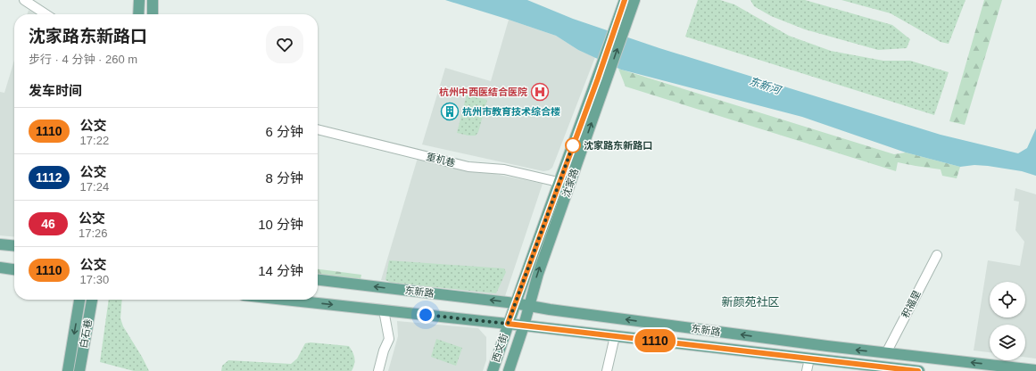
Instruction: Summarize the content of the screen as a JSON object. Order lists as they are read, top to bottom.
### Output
{
  "streets": {
    "main road": [
      "沈家路",
      "东新路",
      "白石巷",
      "西文街"
    ],
    "street": ["重机巷", "积福里"]
  },
  "crossings": [
    ["重机巷", "沈家路"],
    ["沈家路", "东新路"],
    ["沈家路", "西文街"],
    ["东新路", "积福里"],
    ["东新路", "西文街"]
  ],
  "districts": ["新颜苑社区"],
  "water": ["东新河"],
  "places": {
    "hospital": ["杭州中西医结合医院"],
    "building": ["杭州市教育技术综合楼"],
    "other": ["沈家路东新路口"]
  },
  "lines": ["bus line 1110"],
  "page": {
    "on_map": "1110",
    "heading": [
      ["沈家路东新路口", "步行 · 4 分钟 · 260 m"],
      "发车时间"
    ],
    "list": [
      {
        "mark": "1110",
        "name": "公交",
        "note": "17:22",
        "value": "6 分钟"
      },
      {
        "mark": "1112",
        "name": "公交",
        "note": "17:24",
        "value": "8 分钟"
      },
      {
        "mark": "46",
        "name": "公交",
        "note": "17:26",
        "value": "10 分钟"
      },
      {
        "mark": "1110",
        "name": "公交",
        "note": "17:30",
        "value": "14 分钟"
      }
    ]
  }
}
